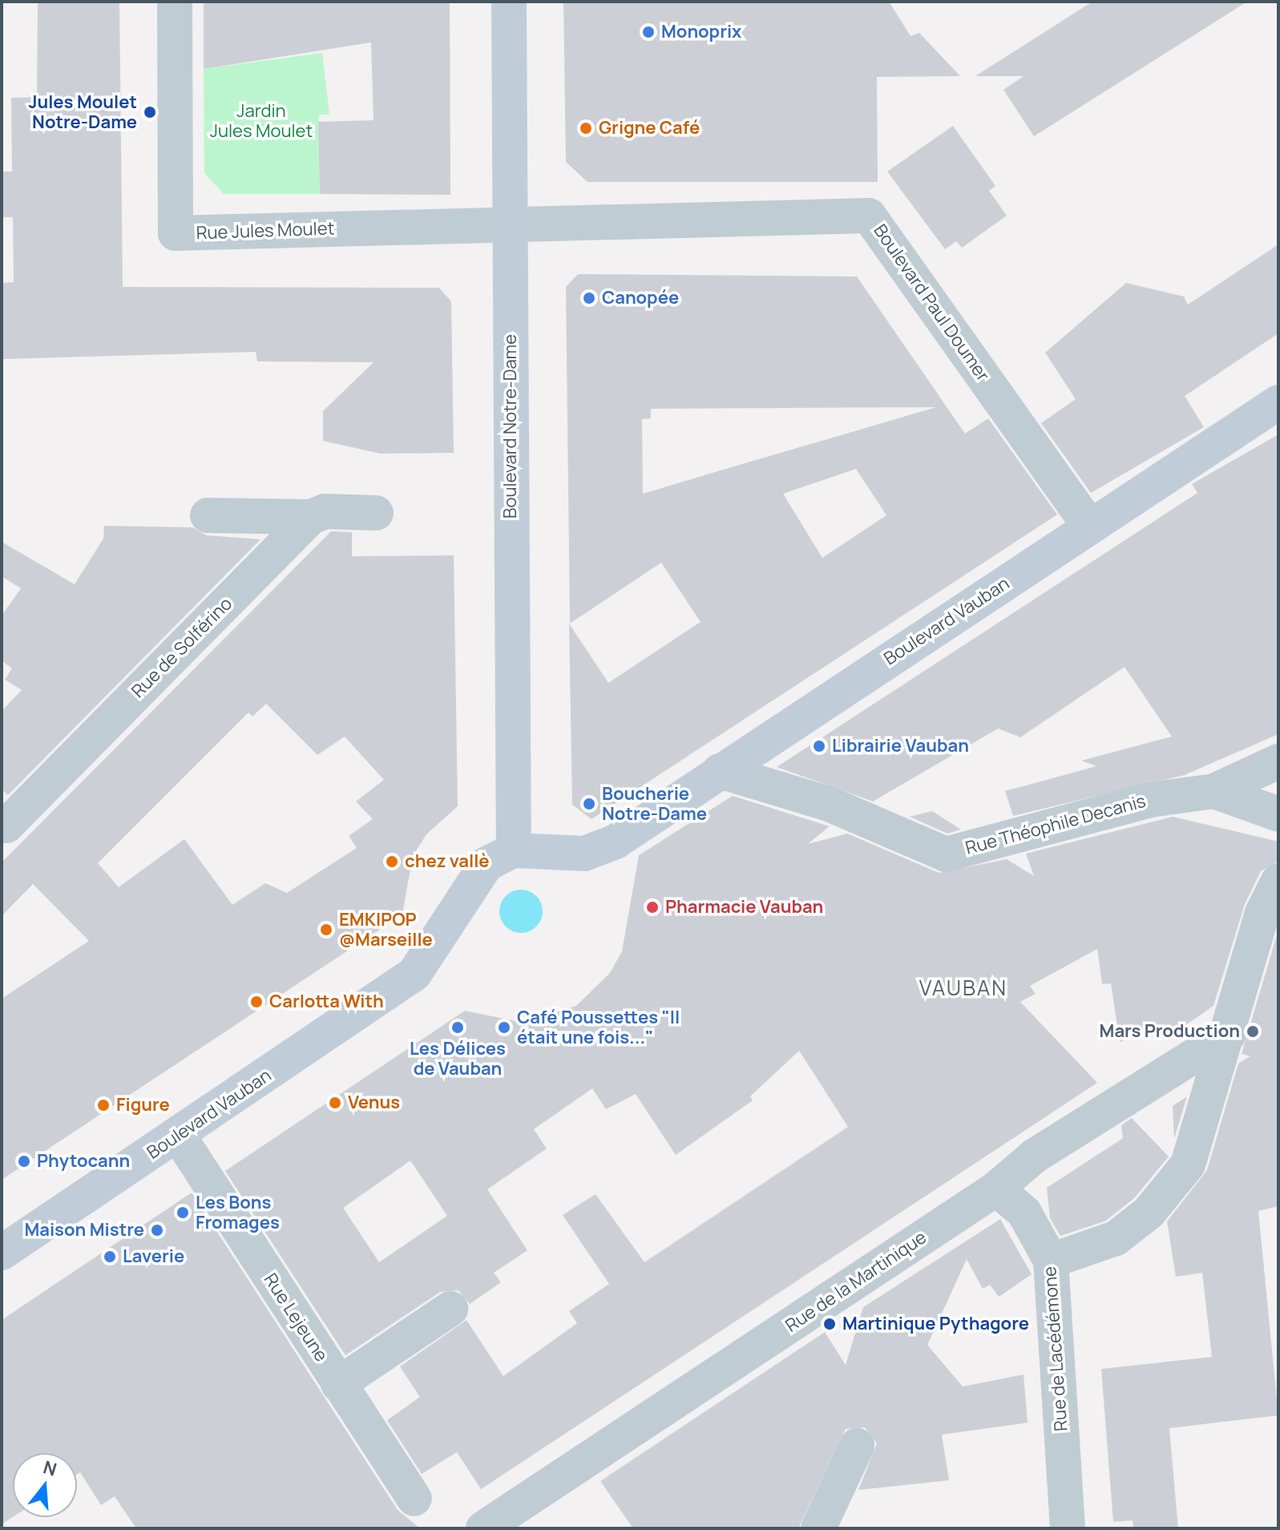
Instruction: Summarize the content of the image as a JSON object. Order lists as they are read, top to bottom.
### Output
{
  "streets": {
    "street": [
      "Rue Jules Moulet",
      "Boulevard Paul Doumer",
      "Boulevard Notre-Dame",
      "Boulevard Vauban",
      "Rue de Solférino",
      "Rue Théophile Decanis",
      "Rue de la Martinique",
      "Rue Lejeune",
      "Rue de Lacédémone"
    ]
  },
  "crossings": [
    ["Rue Jules Moulet", "Boulevard Paul Doumer"],
    ["Rue Jules Moulet", "Boulevard Notre-Dame"],
    ["Boulevard Paul Doumer", "Boulevard Notre-Dame"],
    ["Boulevard Paul Doumer", "Boulevard Vauban"],
    ["Boulevard Notre-Dame", "Boulevard Vauban"],
    ["Boulevard Vauban", "Rue Théophile Decanis"],
    ["Boulevard Vauban", "Rue Lejeune"],
    ["Rue de la Martinique", "Rue de Lacédémone"]
  ],
  "districts": ["VAUBAN"],
  "parks": ["Jardin Jules Moulet"],
  "places": [
    "Monoprix",
    "Jules Moulet Notre-Dame",
    "Grigne Café",
    "Canopée",
    "Librairie Vauban",
    "Boucherie Notre-Dame",
    "chez vallè",
    "Pharmacie Vauban",
    "EMKIPOP @Marseille",
    "Carlotta With",
    "Les Délices de Vauban",
    "Café Poussettes \"Il était une fois...\"",
    "Mars Production",
    "Venus",
    "Figure",
    "Phytocann",
    "Les Bons Fromages",
    "Maison Mistre",
    "Laverie",
    "Martinique Pythagore"
  ],
  "north": "top"
}
